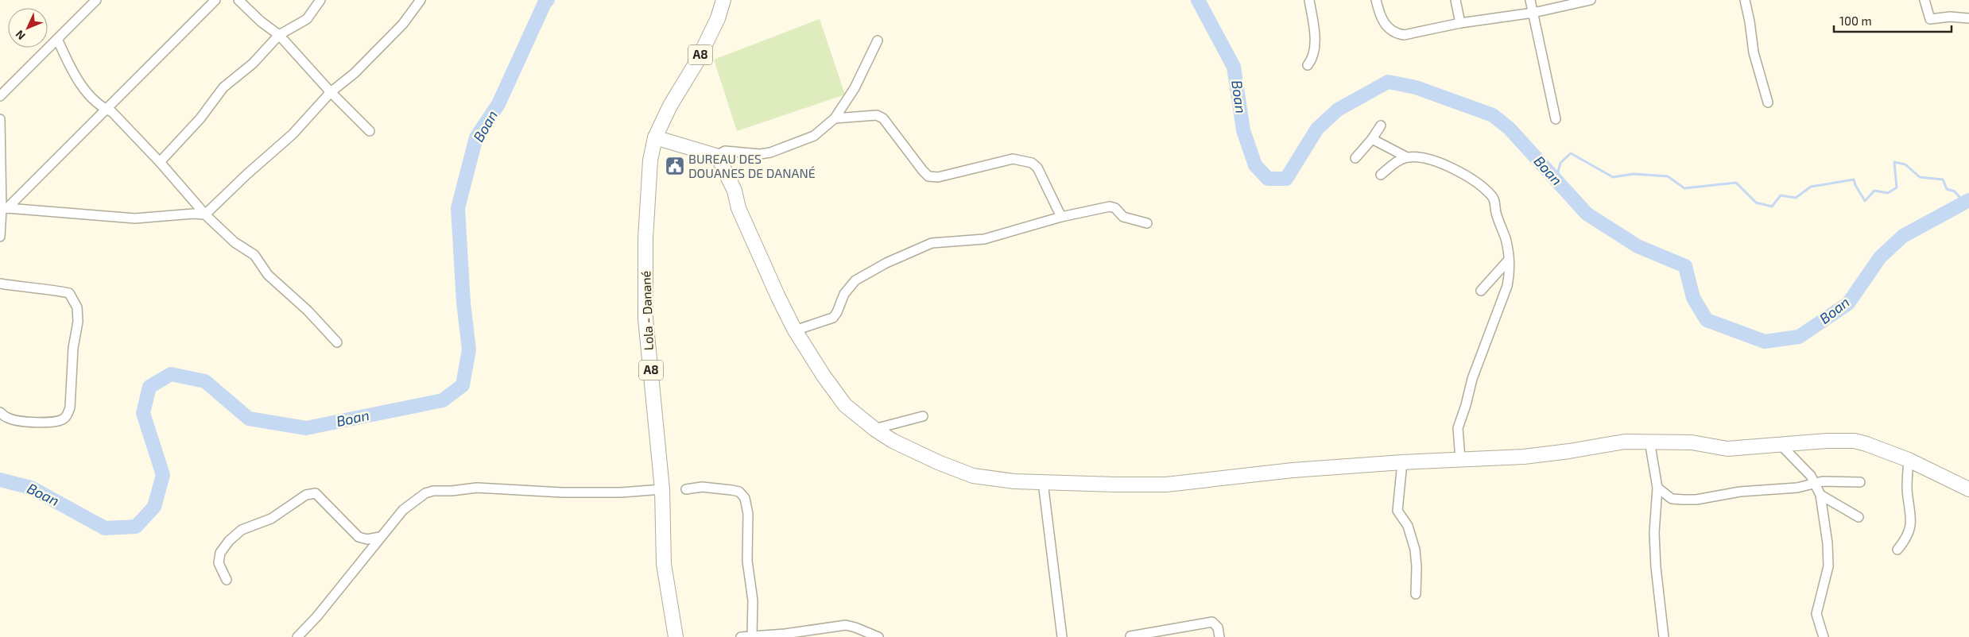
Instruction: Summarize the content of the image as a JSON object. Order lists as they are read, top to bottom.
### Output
{
  "streets": {
    "main road": ["A8", "Lola - Danané"]
  },
  "water": ["Boan"],
  "places": {
    "public building": ["BUREAU DES DOUANES DE DANANÉ"]
  },
  "scale_bar": "100 m",
  "north": "bottom left"
}
